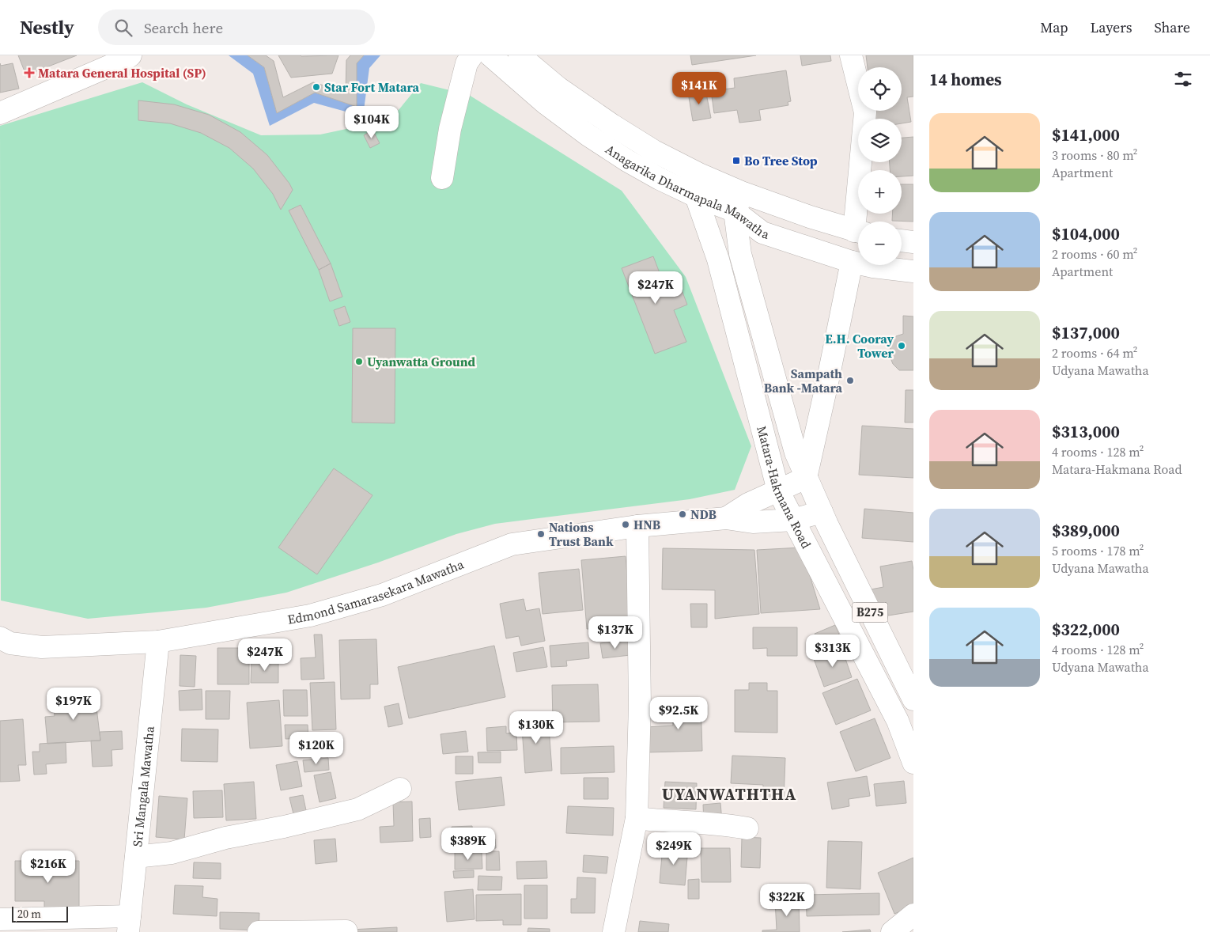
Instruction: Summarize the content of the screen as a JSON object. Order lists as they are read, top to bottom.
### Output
{
  "streets": {
    "main road": [
      "Anagarika Dharmapala Mawatha",
      "Matara-Hakmana Road",
      "Edmond Samarasekara Mawatha",
      "B275",
      "Sri Mangala Mawatha"
    ]
  },
  "crossings": [
    ["Anagarika Dharmapala Mawatha", "Matara-Hakmana Road"],
    ["Matara-Hakmana Road", "Edmond Samarasekara Mawatha"],
    ["Edmond Samarasekara Mawatha", "Sri Mangala Mawatha"]
  ],
  "districts": ["UYANWATHTHA"],
  "places": {
    "health": ["Matara General Hospital (SP)"],
    "other": [
      "Star Fort Matara",
      "E.H. Cooray Tower",
      "Uyanwatta Ground",
      "Sampath Bank -Matara",
      "NDB",
      "HNB",
      "Nations Trust Bank"
    ],
    "transit": ["Bo Tree Stop"]
  },
  "scale_bar": "20 m",
  "page": {
    "header": "Nestly",
    "search": "Search here",
    "nav": ["Map", "Layers", "Share"],
    "heading": "14 homes",
    "map_buttons": ["+", "−"],
    "price": [
      "$141K",
      "$104K",
      "$247K",
      "$137K",
      "$313K",
      "$247K",
      "$197K",
      "$92.5K",
      "$130K",
      "$120K",
      "$389K",
      "$249K",
      "$216K",
      "$322K"
    ],
    "list": [
      {
        "name": "$141,000",
        "note": "3 rooms · 80 m² · Apartment"
      },
      {
        "name": "$104,000",
        "note": "2 rooms · 60 m² · Apartment"
      },
      {
        "name": "$137,000",
        "note": "2 rooms · 64 m² · Udyana Mawatha"
      },
      {
        "name": "$313,000",
        "note": "4 rooms · 128 m² · Matara-Hakmana Road"
      },
      {
        "name": "$389,000",
        "note": "5 rooms · 178 m² · Udyana Mawatha"
      },
      {
        "name": "$322,000",
        "note": "4 rooms · 128 m² · Udyana Mawatha"
      }
    ],
    "scale": "20 m"
  }
}
